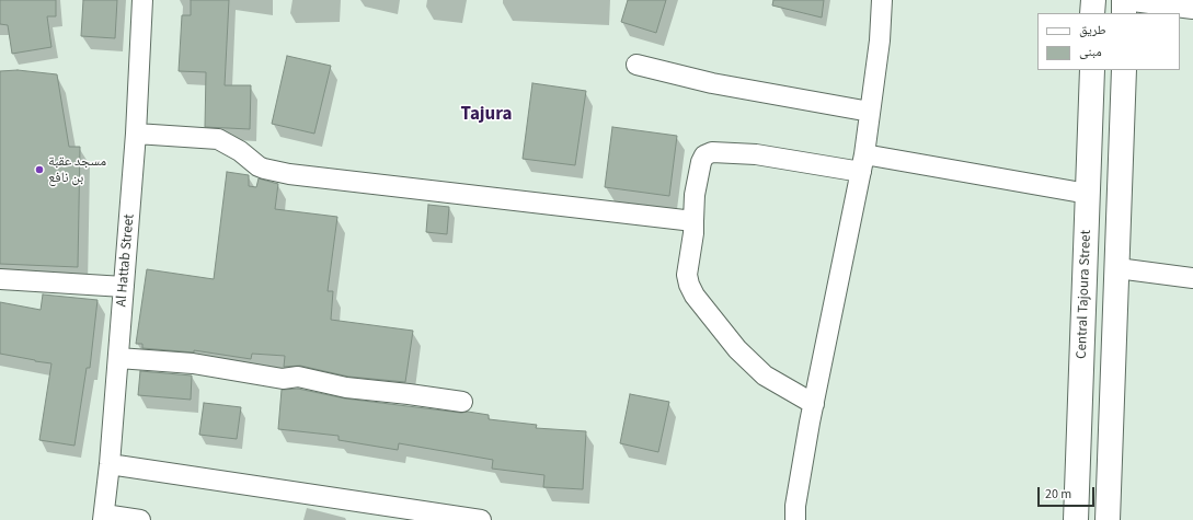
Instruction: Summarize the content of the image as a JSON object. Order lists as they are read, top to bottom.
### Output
{
  "streets": {
    "main road": ["Central Tajoura Street"],
    "street": ["Al Hattab Street"]
  },
  "districts": ["Tajura"],
  "places": ["مسجد عقبة بن نافع"],
  "legend": ["طريق", "مبنى"],
  "scale_bar": "20 m"
}
